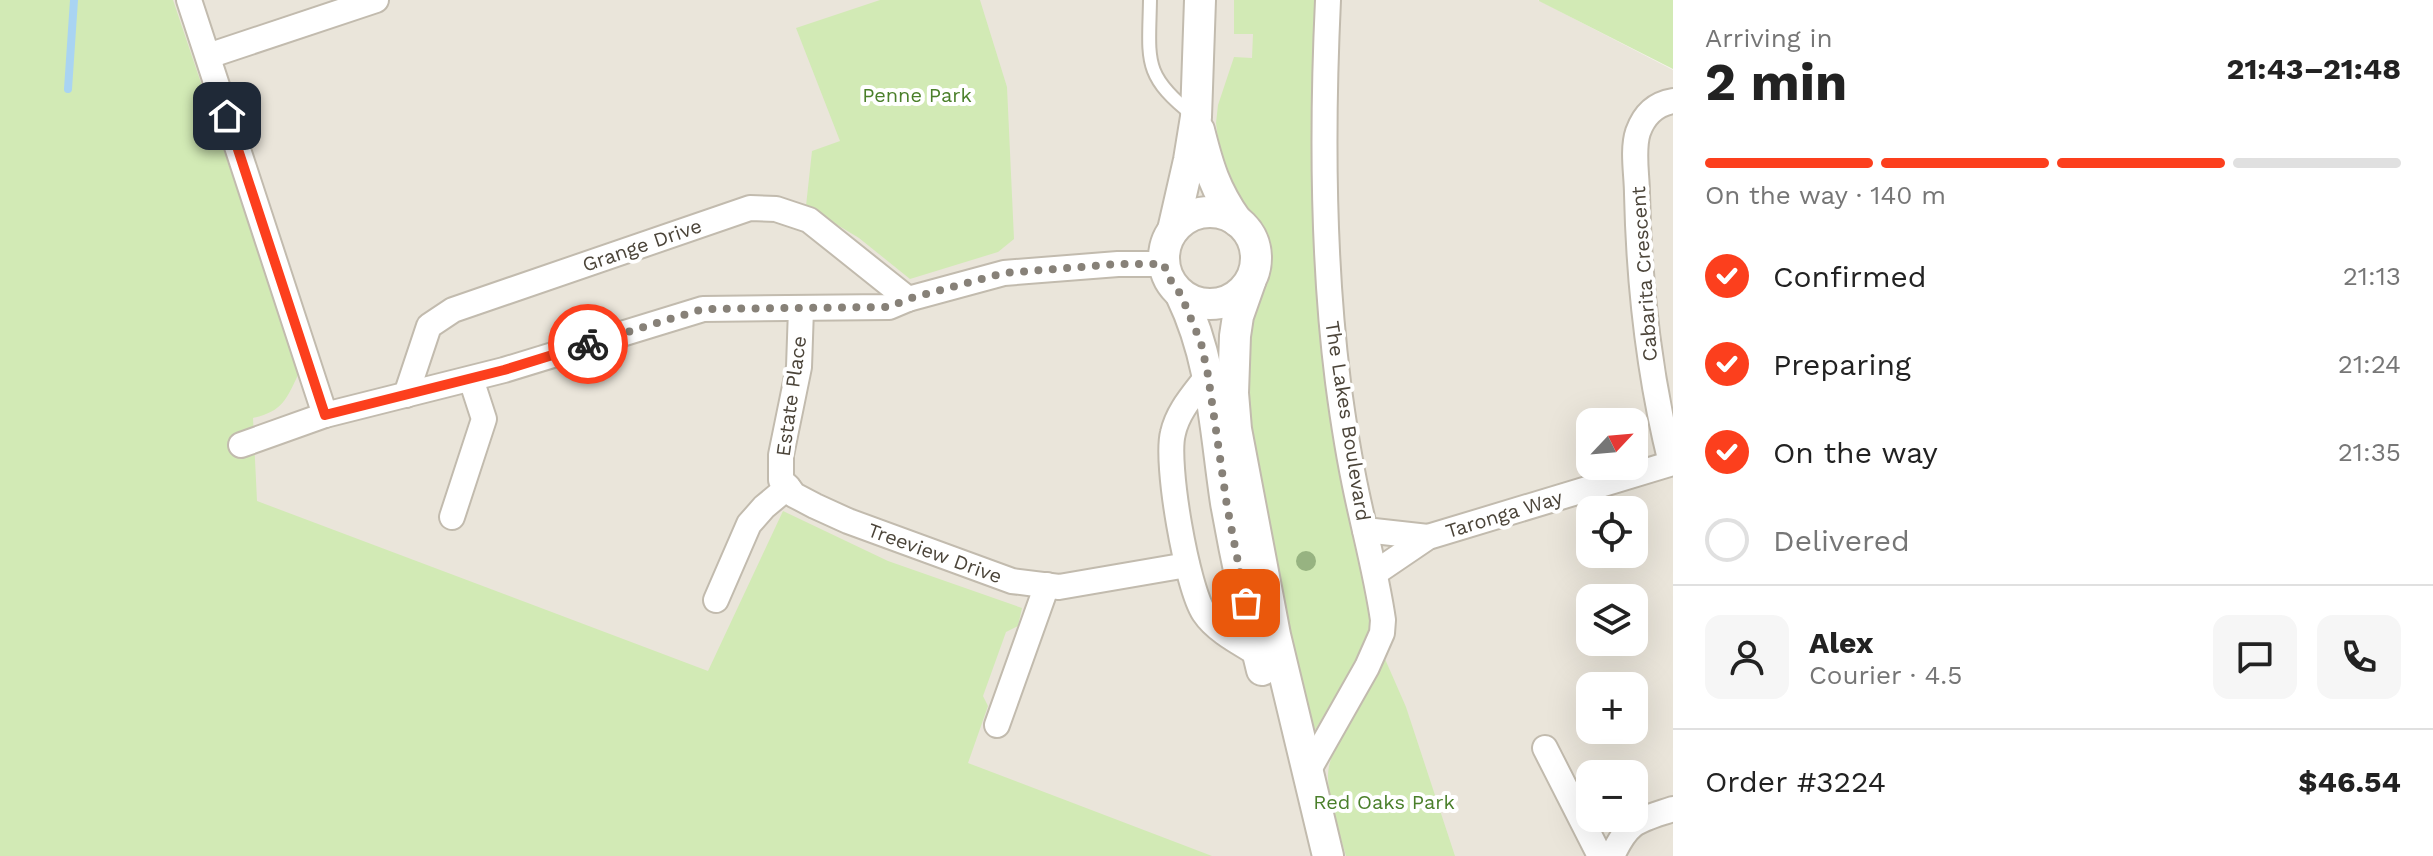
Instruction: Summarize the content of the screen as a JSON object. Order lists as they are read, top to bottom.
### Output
{
  "streets": {
    "street": [
      "Grange Drive",
      "Cabarita Crescent",
      "Estate Place",
      "The Lakes Boulevard",
      "Taronga Way",
      "Treeview Drive"
    ]
  },
  "crossings": [
    ["Cabarita Crescent", "Taronga Way"],
    ["Estate Place", "Treeview Drive"],
    ["The Lakes Boulevard", "Taronga Way"]
  ],
  "parks": ["Penne Park", "Red Oaks Park"],
  "north": "top right",
  "page": {
    "heading": ["2 min", "Arriving in", "21:43–21:48"],
    "panel": [
      "Alex",
      "Courier · 4.5",
      "Order #3224",
      "$46.54"
    ],
    "bar": "On the way · 140 m",
    "list": [
      ["Confirmed", "21:13"],
      ["Preparing", "21:24"],
      ["On the way", "21:35"],
      "Delivered"
    ],
    "map_buttons": ["+", "−"]
  }
}
